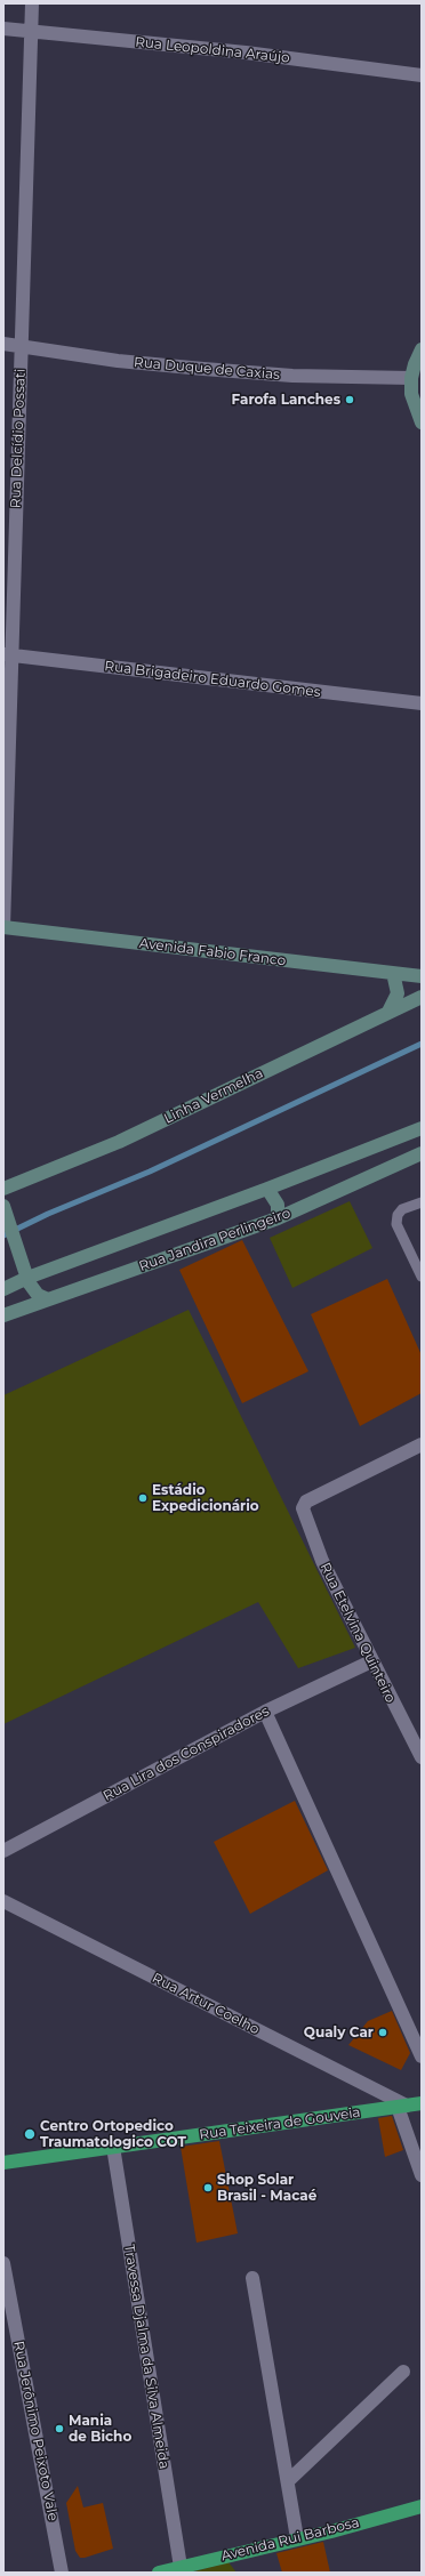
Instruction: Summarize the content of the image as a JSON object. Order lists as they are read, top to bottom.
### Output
{
  "streets": {
    "highway": ["Rua Teixeira de Gouveia", "Avenida Rui Barbosa"],
    "main road": ["Avenida Fabio Franco", "Linha Vermelha", "Rua Jandira Perlingeiro"],
    "street": [
      "Rua Leopoldina Araújo",
      "Rua Duque de Caxias",
      "Rua Delcídio Possati",
      "Rua Brigadeiro Eduardo Gomes",
      "Rua Etelvina Quinteiro",
      "Rua Lira dos Conspiradores",
      "Rua Artur Coelho",
      "Travessa Djalma da Silva Almeida",
      "Rua Jerônimo Peixoto Vale"
    ]
  },
  "crossings": [
    ["Rua Leopoldina Araújo", "Rua Delcídio Possati"],
    ["Rua Duque de Caxias", "Rua Delcídio Possati"],
    ["Rua Delcídio Possati", "Rua Brigadeiro Eduardo Gomes"],
    ["Rua Delcídio Possati", "Avenida Fabio Franco"],
    ["Rua Etelvina Quinteiro", "Rua Lira dos Conspiradores"],
    ["Rua Artur Coelho", "Rua Teixeira de Gouveia"],
    ["Rua Teixeira de Gouveia", "Travessa Djalma da Silva Almeida"],
    ["Travessa Djalma da Silva Almeida", "Avenida Rui Barbosa"]
  ],
  "places": [
    "Farofa Lanches",
    "Estádio Expedicionário",
    "Qualy Car",
    "Centro Ortopedico Traumatologico COT",
    "Shop Solar Brasil - Macaé",
    "Mania de Bicho"
  ]
}
